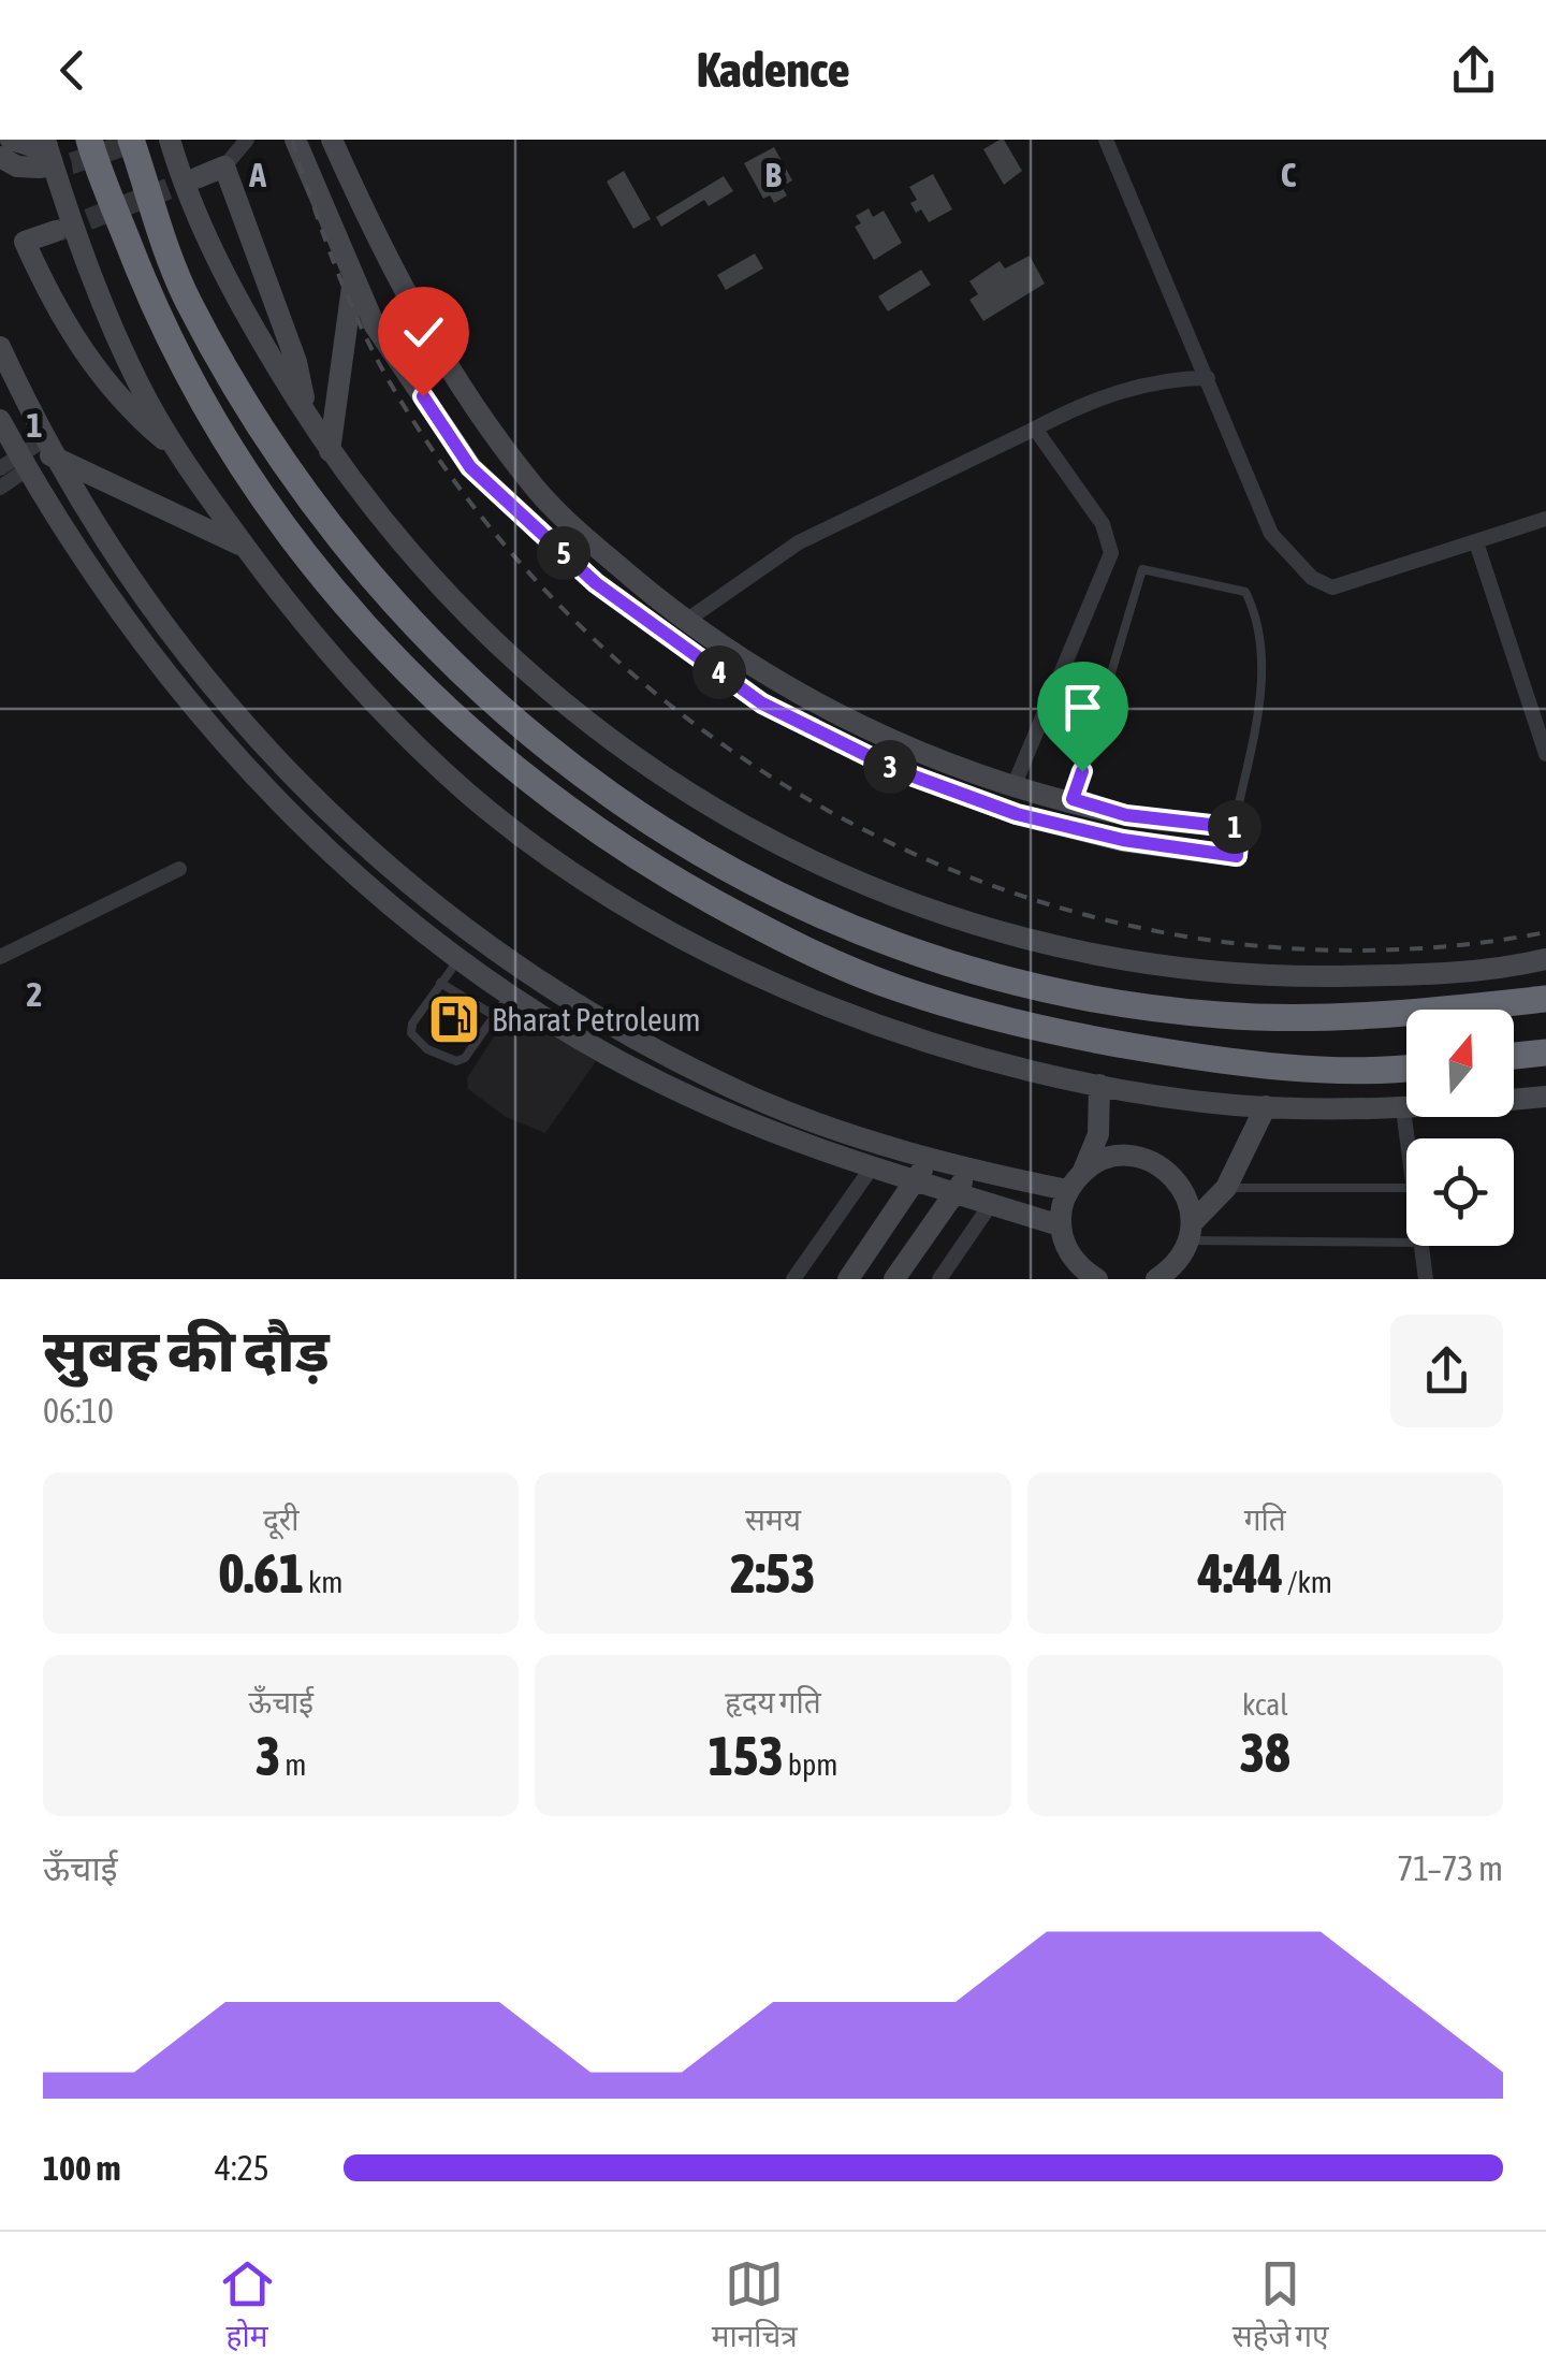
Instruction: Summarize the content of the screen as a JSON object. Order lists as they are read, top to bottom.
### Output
{
  "places": {
    "fuel station": ["Bharat Petroleum"]
  },
  "north": "top",
  "page": {
    "header": "Kadence",
    "pins": [
      "5",
      "4",
      "3",
      "1"
    ],
    "heading": ["सुबह की दौड़", "06:10"],
    "stats": [
      ["दूरी", "0.61 km"],
      ["समय", "2:53"],
      ["गति", "4:44 /km"],
      ["ऊँचाई", "3 m"],
      ["हृदय गति", "153 bpm"],
      ["kcal", "38"]
    ],
    "chart": ["ऊँचाई", "71–73 m"],
    "list": [
      {
        "name": "100 m",
        "note": "4:25"
      }
    ],
    "tabs": ["होम", "मानचित्र", "सहेजे गए"]
  },
  "grid": {
    "columns": ["A", "B", "C"],
    "rows": ["1", "2"]
  }
}
